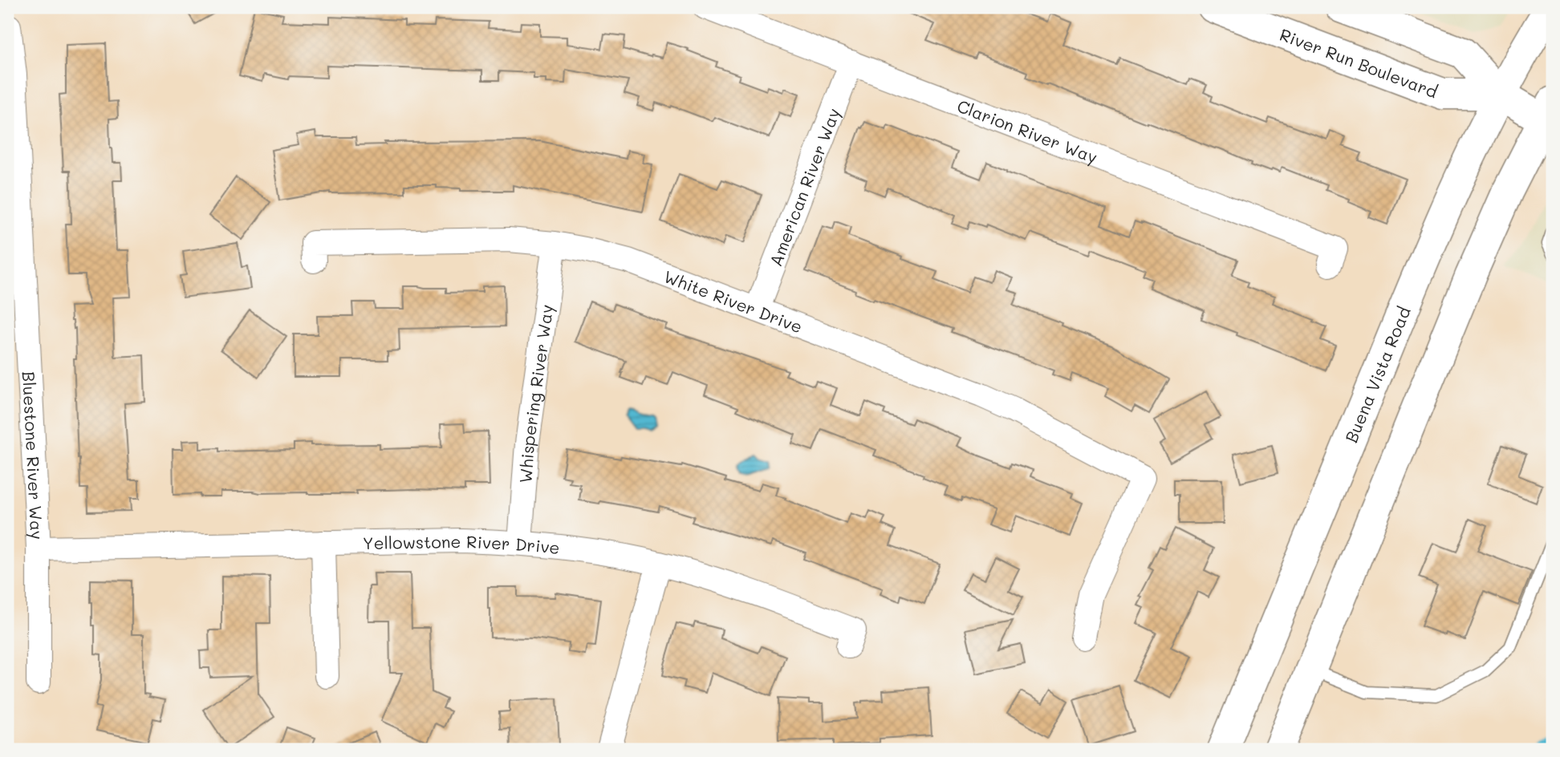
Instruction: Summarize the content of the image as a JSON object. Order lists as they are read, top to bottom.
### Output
{
  "streets": {
    "main road": ["River Run Boulevard", "Buena Vista Road"],
    "street": [
      "Clarion River Way",
      "American River Way",
      "White River Drive",
      "Whispering River Way",
      "Bluestone River Way",
      "Yellowstone River Drive"
    ]
  },
  "crossings": [
    ["River Run Boulevard", "Buena Vista Road"],
    ["Clarion River Way", "American River Way"],
    ["American River Way", "White River Drive"],
    ["White River Drive", "Whispering River Way"],
    ["Whispering River Way", "Yellowstone River Drive"],
    ["Bluestone River Way", "Yellowstone River Drive"]
  ]
}
